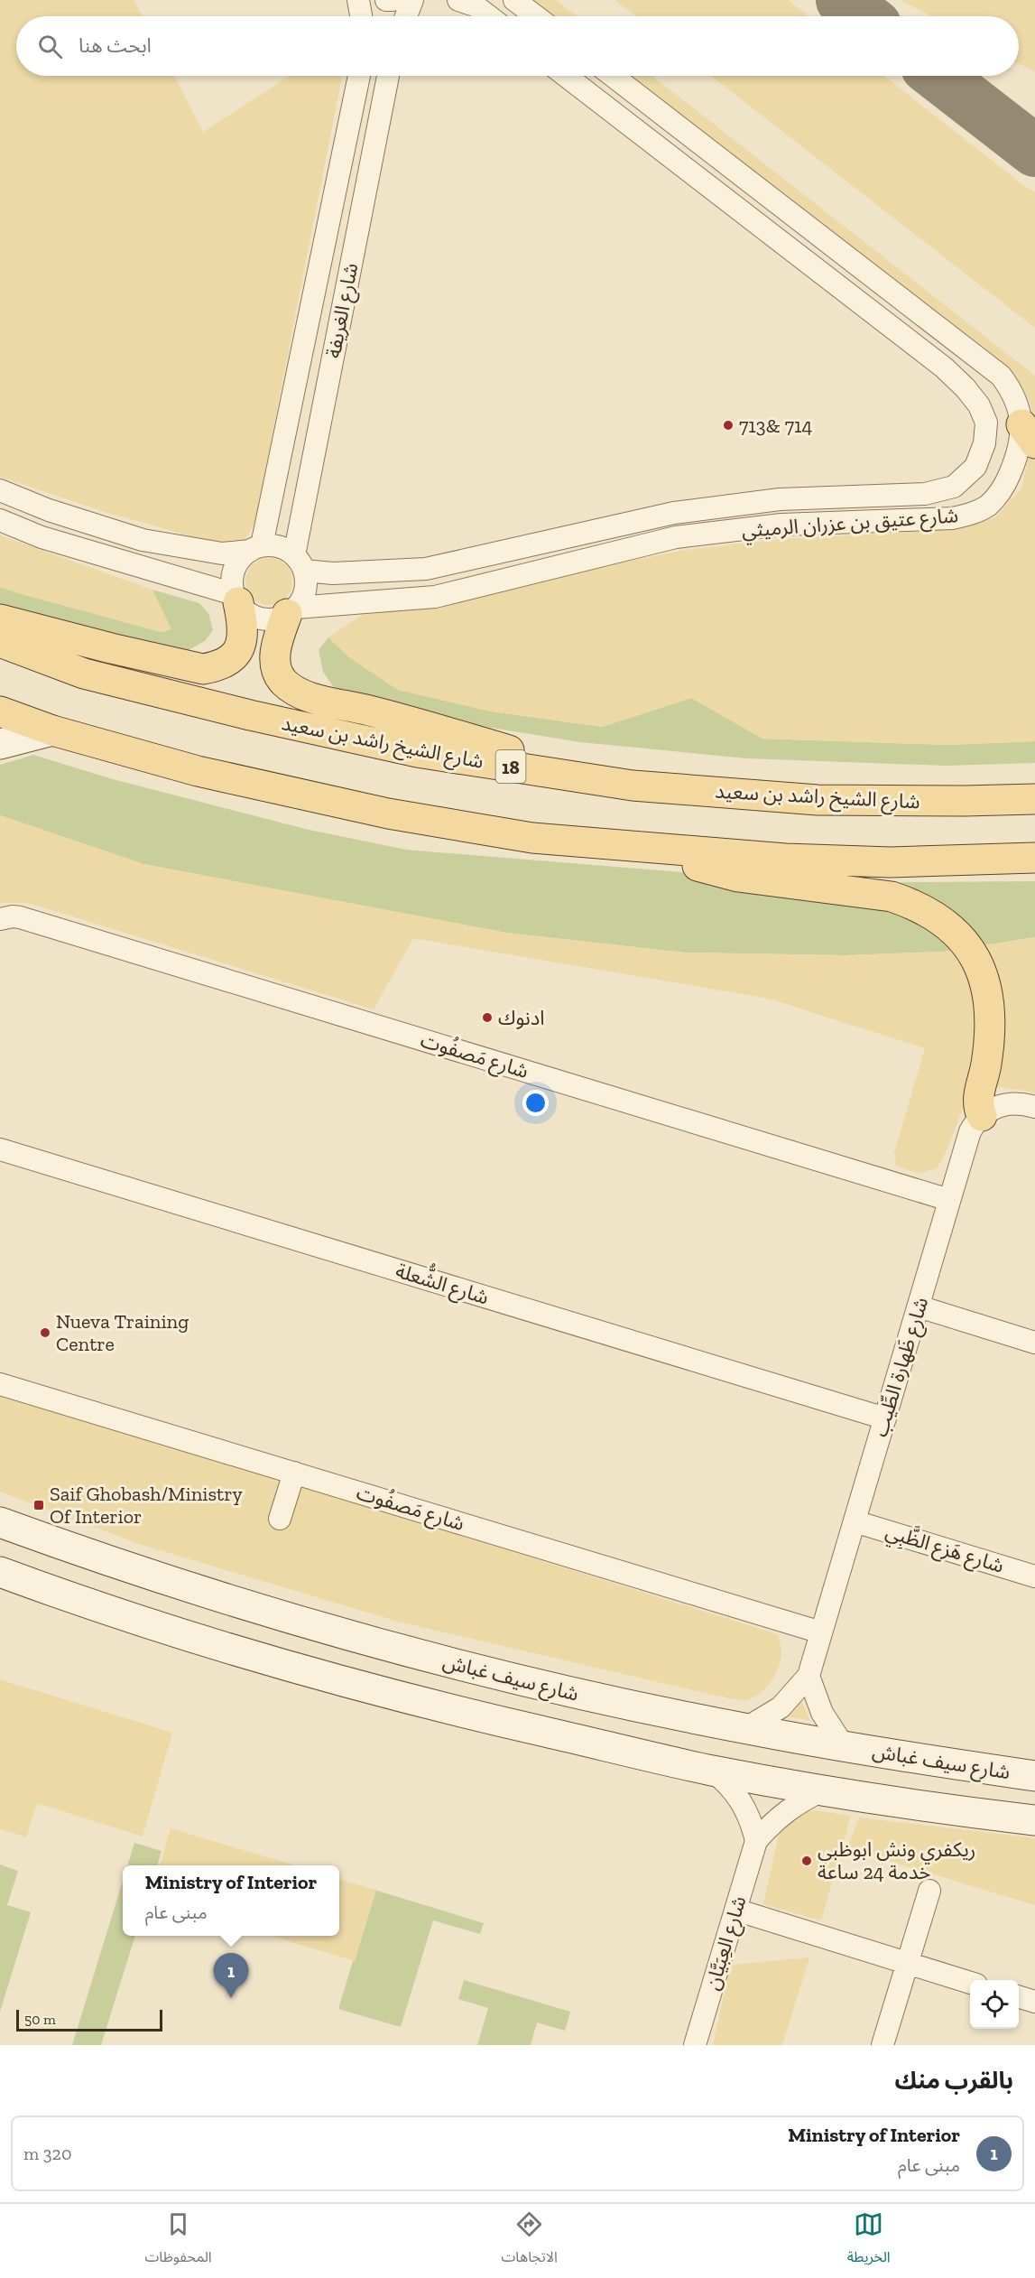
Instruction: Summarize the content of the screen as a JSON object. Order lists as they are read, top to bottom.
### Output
{
  "streets": {
    "main road": ["شارع الشيخ راشد بن سعيد", "18"],
    "street": [
      "شارع الغريفة",
      "شارع عتيق بن عزران الرميثي",
      "شارع مَصفُوت",
      "شارع الشُّعلة",
      "شارع ظَهارة الطِّيب",
      "شارع هَزع الظَّبِي",
      "شارع سيف غباش",
      "شارع العِبَيَّان"
    ]
  },
  "crossings": [
    ["شارع الغريفة", "شارع عتيق بن عزران الرميثي"],
    ["شارع مَصفُوت", "شارع ظَهارة الطِّيب"],
    ["شارع الشُّعلة", "شارع ظَهارة الطِّيب"],
    ["شارع ظَهارة الطِّيب", "شارع هَزع الظَّبِي"],
    ["شارع ظَهارة الطِّيب", "شارع سيف غباش"]
  ],
  "places": {
    "other": [
      "713& 714",
      "ادنوك",
      "Nueva Training Centre",
      "ريكفري ونش ابوظبي خدمة 24 ساعة"
    ],
    "transit": ["Saif Ghobash/Ministry Of Interior"]
  },
  "scale_bar": "50 m",
  "page": {
    "search": "ابحث هنا",
    "popup": ["Ministry of Interior", "مبنى عام"],
    "pins": "1",
    "scale": "50 m",
    "heading": "بالقرب منك",
    "list": [
      {
        "mark": "1",
        "name": "Ministry of Interior",
        "note": "مبنى عام",
        "value": "320 m"
      }
    ],
    "nav": ["الخريطة", "الاتجاهات", "المحفوظات"]
  }
}
